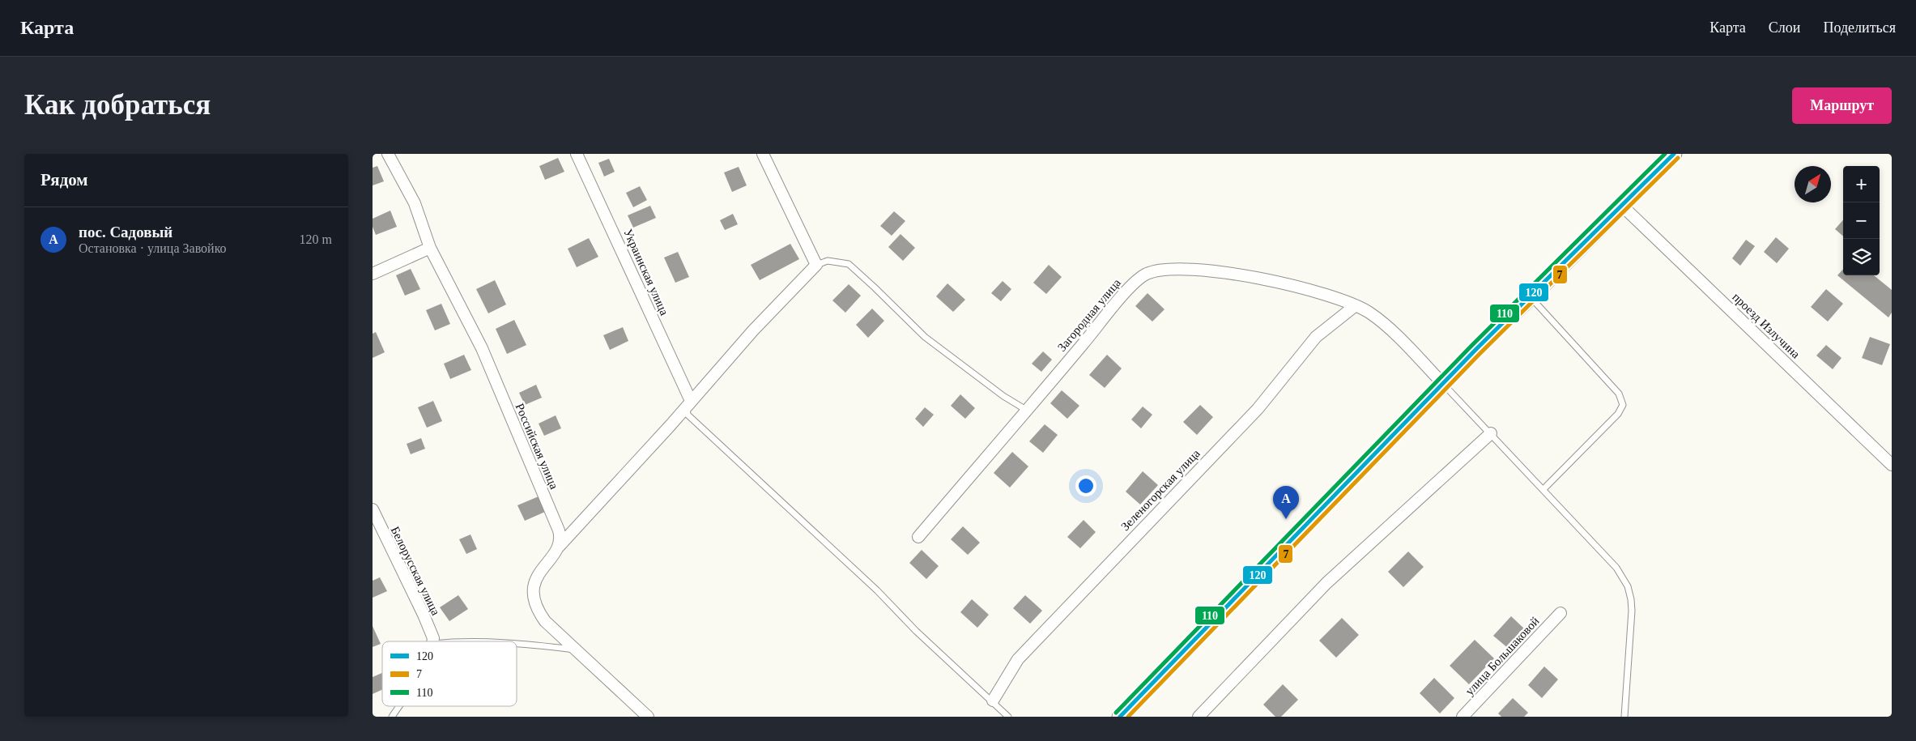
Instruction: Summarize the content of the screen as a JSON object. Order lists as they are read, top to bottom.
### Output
{
  "streets": {
    "street": [
      "Украинская улица",
      "Загородная улица",
      "проезд Излучина",
      "Российская улица",
      "Зеленогорская улица",
      "Белорусская улица",
      "улица Большаковой"
    ]
  },
  "crossings": [
    ["Загородная улица", "Зеленогорская улица"]
  ],
  "lines": ["transit line 120", "transit line 110", "transit line 7"],
  "legend": ["120", "7", "110"],
  "north": "top right",
  "page": {
    "header": "Карта",
    "nav": ["Карта", "Слои", "Поделиться"],
    "buttons": "Маршрут",
    "title": "Как добраться",
    "heading": "Рядом",
    "map_buttons": ["+", "−"],
    "list": [
      {
        "mark": "A",
        "name": "пос. Садовый",
        "note": "Остановка · улица Завойко",
        "value": "120 m"
      }
    ],
    "pins": "A"
  }
}
